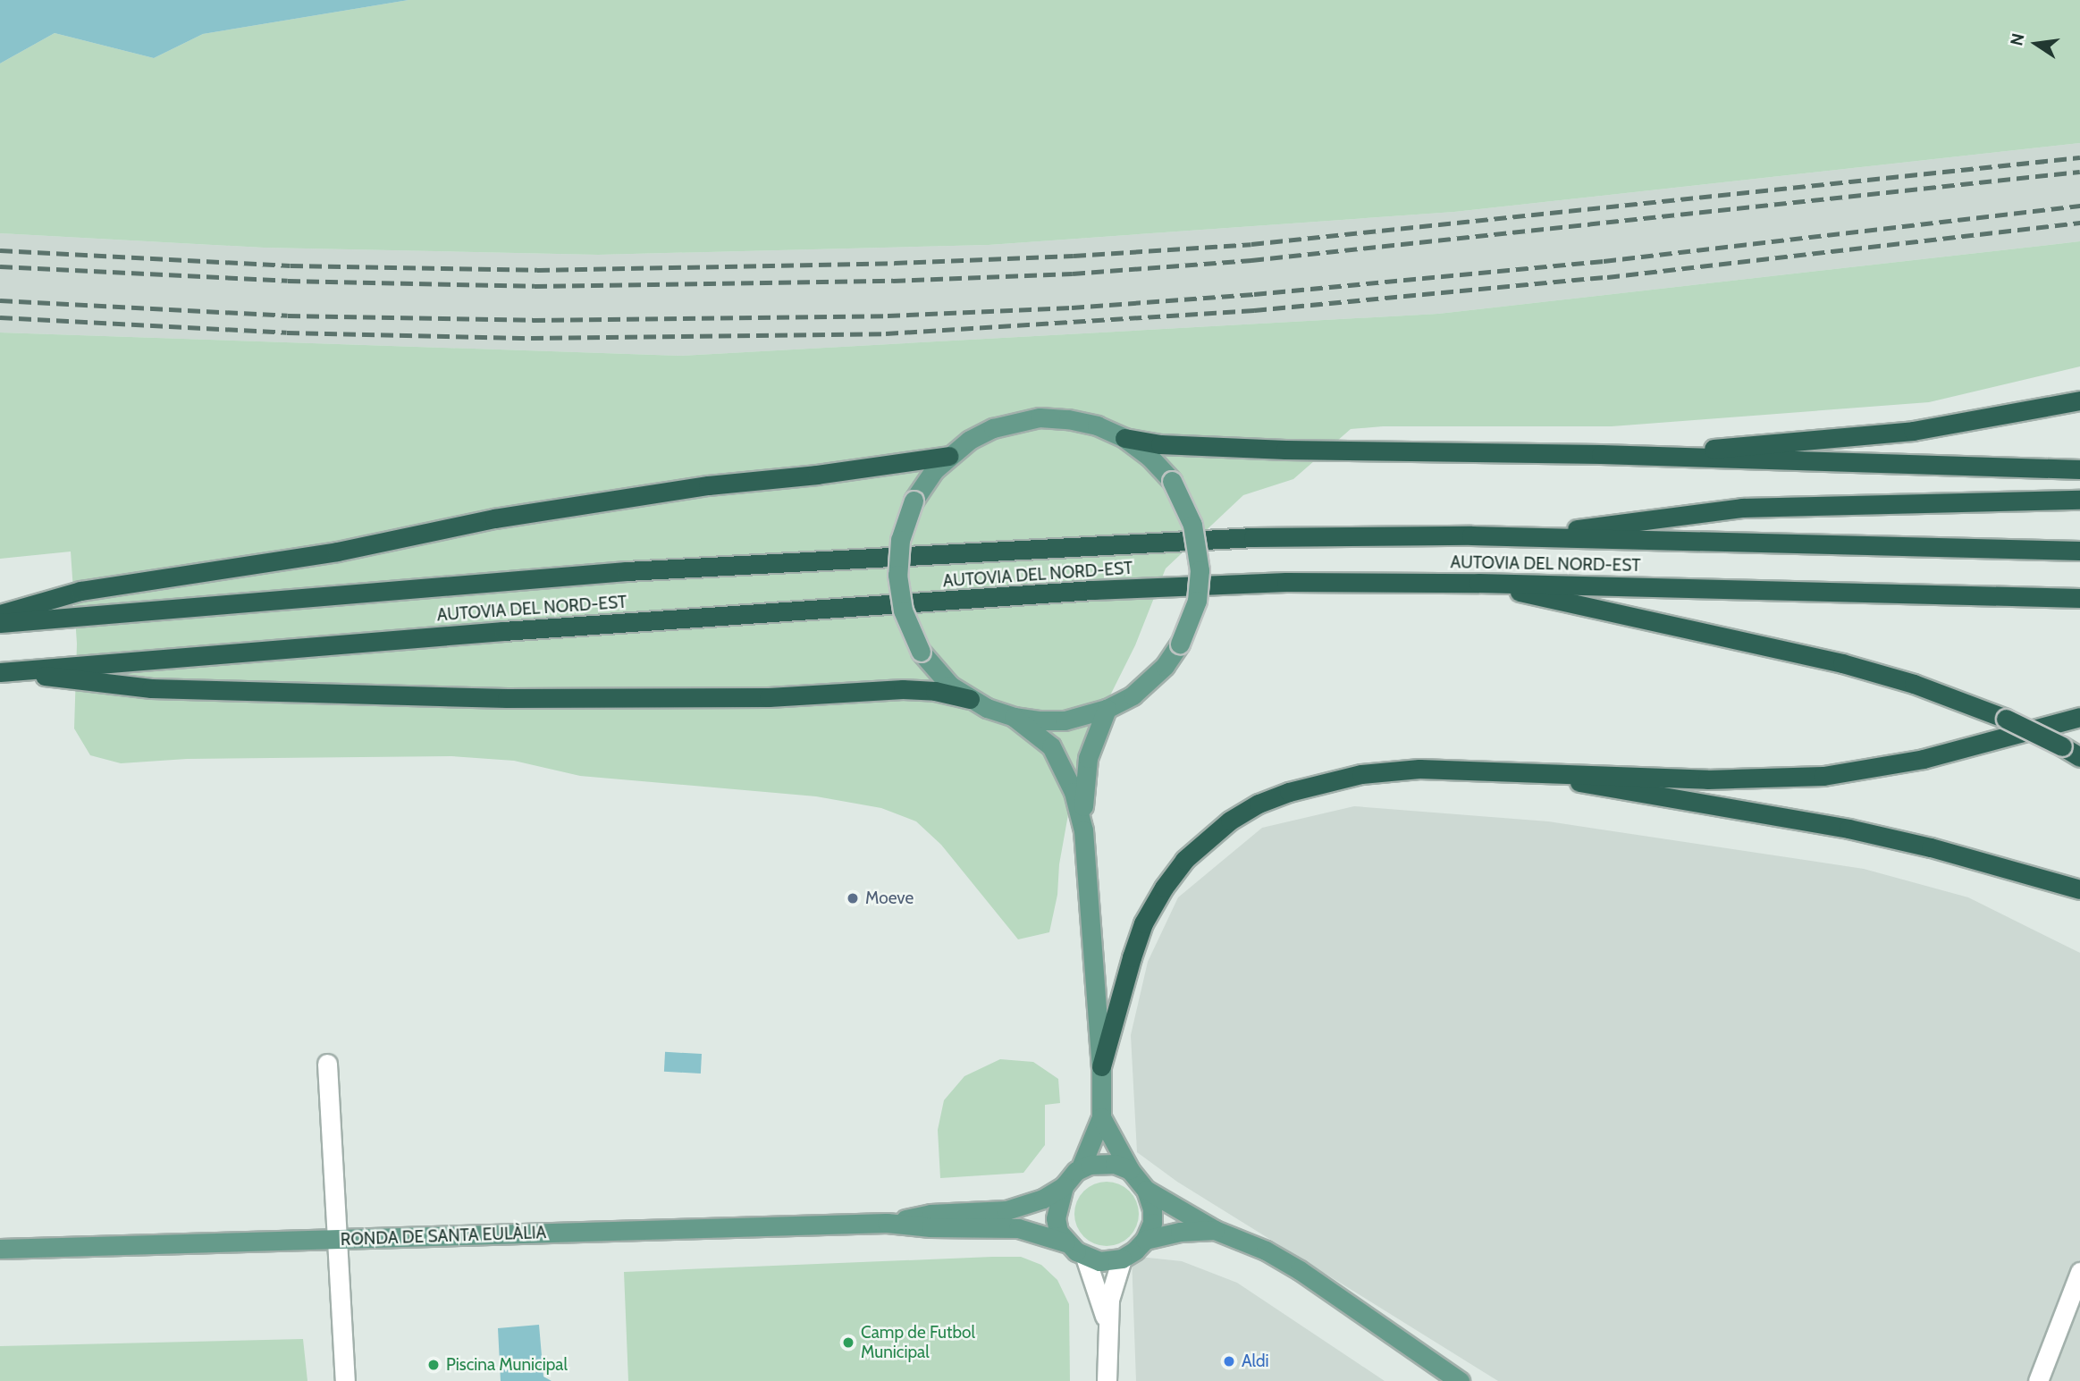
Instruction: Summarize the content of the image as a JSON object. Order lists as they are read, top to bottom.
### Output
{
  "streets": {
    "highway": ["AUTOVIA DEL NORD-EST"],
    "main road": ["RONDA DE SANTA EULÀLIA"]
  },
  "places": [
    "Moeve",
    "Camp de Futbol Municipal",
    "Aldi",
    "Piscina Municipal"
  ],
  "north": "left"
}
